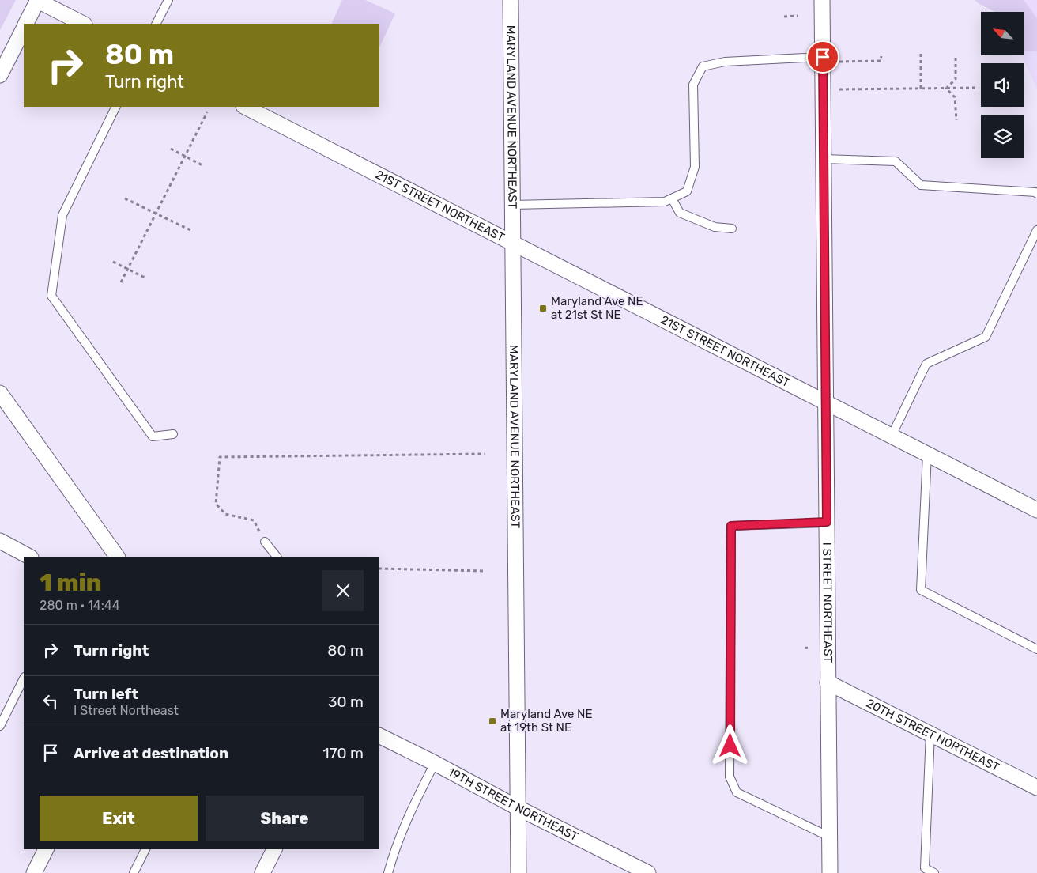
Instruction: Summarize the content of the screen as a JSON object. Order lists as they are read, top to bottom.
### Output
{
  "streets": {
    "street": [
      "MARYLAND AVENUE NORTHEAST",
      "21ST STREET NORTHEAST",
      "I STREET NORTHEAST",
      "20TH STREET NORTHEAST",
      "19TH STREET NORTHEAST"
    ]
  },
  "crossings": [
    ["MARYLAND AVENUE NORTHEAST", "21ST STREET NORTHEAST"],
    ["MARYLAND AVENUE NORTHEAST", "19TH STREET NORTHEAST"],
    ["21ST STREET NORTHEAST", "I STREET NORTHEAST"],
    ["I STREET NORTHEAST", "20TH STREET NORTHEAST"]
  ],
  "places": {
    "transit": ["Maryland Ave NE at 21st St NE", "Maryland Ave NE at 19th St NE"]
  },
  "north": "top left",
  "page": {
    "turn": ["80 m", "Turn right"],
    "heading": ["1 min", "280 m · 14:44"],
    "list": [
      {
        "name": "Turn right",
        "value": "80 m"
      },
      {
        "name": "Turn left",
        "note": "I Street Northeast",
        "value": "30 m"
      },
      {
        "name": "Arrive at destination",
        "value": "170 m"
      }
    ],
    "buttons": ["Exit", "Share"]
  }
}
